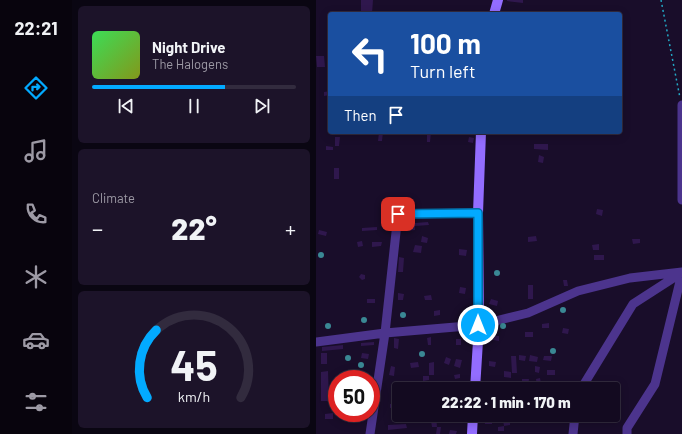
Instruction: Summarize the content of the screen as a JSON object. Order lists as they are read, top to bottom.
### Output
{
  "page": {
    "tabs": "22:21",
    "turn": ["100 m", "Turn left"],
    "song": ["Night Drive", "The Halogens"],
    "then": "Then",
    "tile": "Climate",
    "heat": ["−", "22°", "+"],
    "limit": "50",
    "trip": "22:22 · 1 min · 170 m",
    "gauge": ["45", "km/h"]
  }
}
